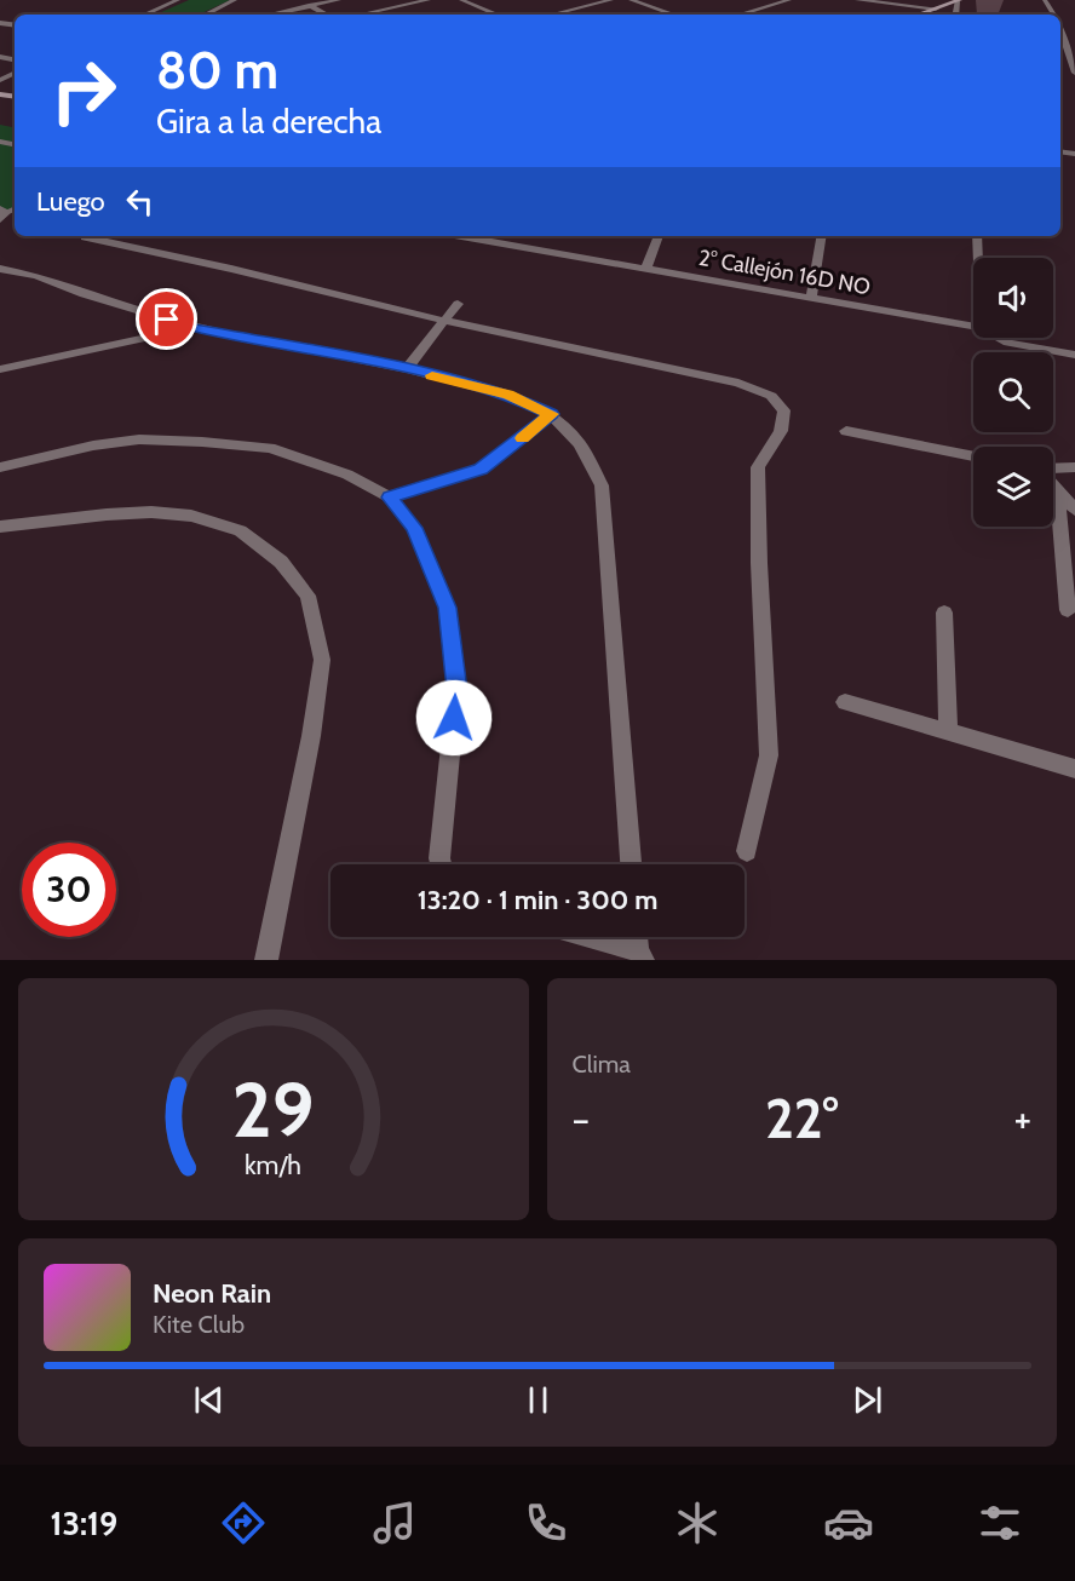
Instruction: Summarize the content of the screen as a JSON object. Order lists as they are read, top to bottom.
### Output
{
  "streets": {
    "street": ["2° Callejón 16D NO"]
  },
  "page": {
    "turn": ["80 m", "Gira a la derecha"],
    "then": "Luego",
    "limit": "30",
    "trip": "13:20 · 1 min · 300 m",
    "tile": "Clima",
    "heat": ["−", "22°", "+"],
    "song": ["Neon Rain", "Kite Club"],
    "tabs": "13:19",
    "gauge": ["29", "km/h"]
  }
}
